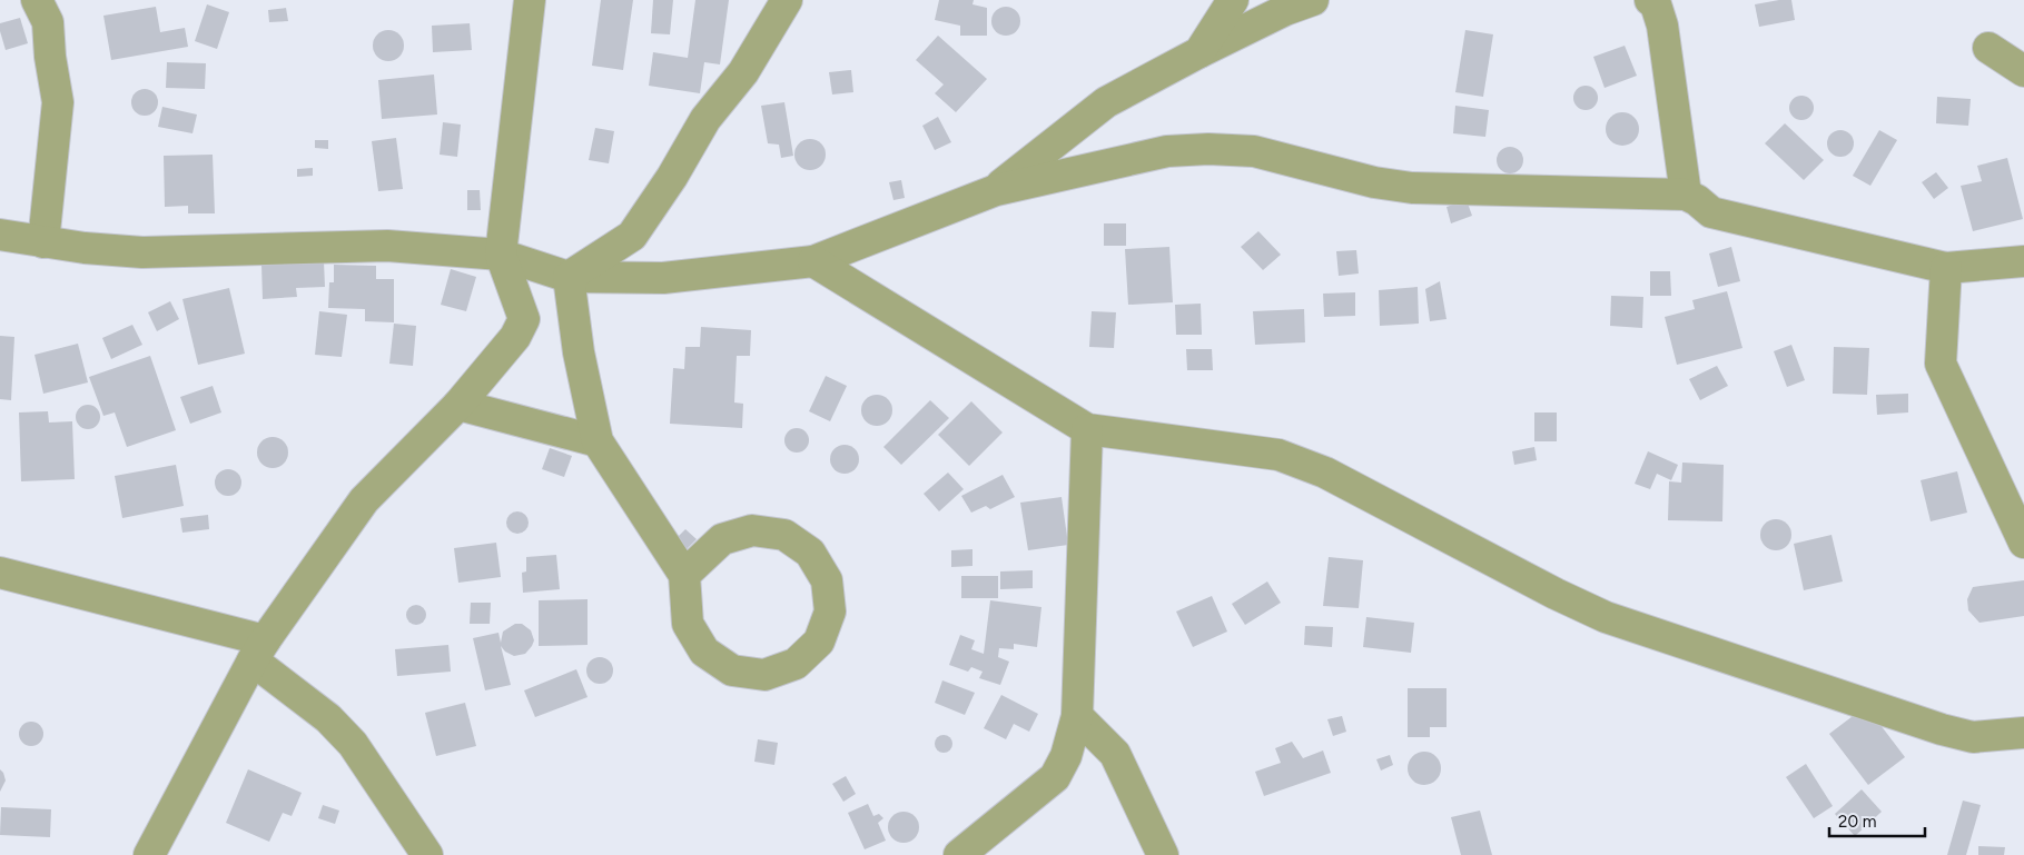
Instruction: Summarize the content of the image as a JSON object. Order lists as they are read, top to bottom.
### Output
{
  "scale_bar": "20 m"
}
